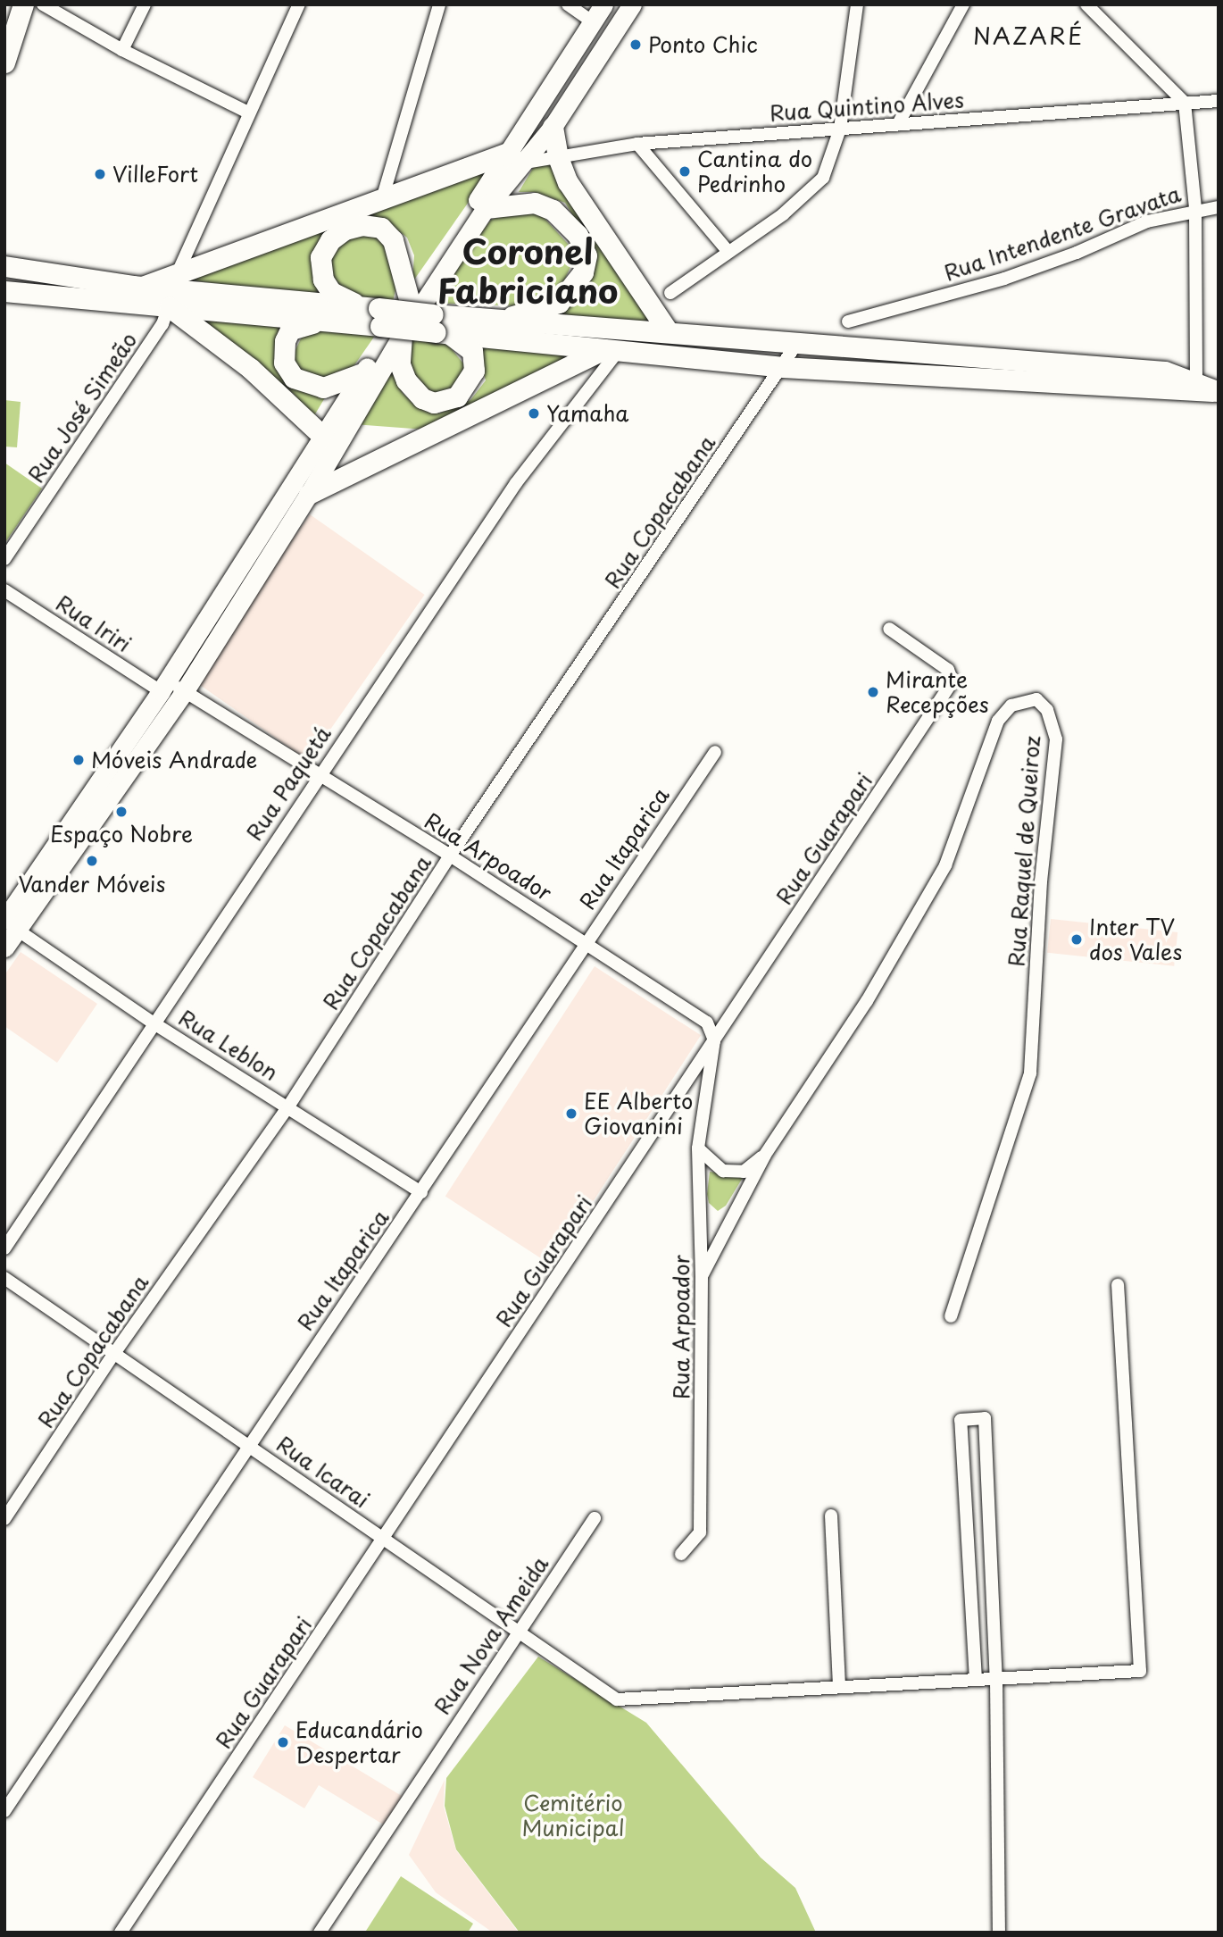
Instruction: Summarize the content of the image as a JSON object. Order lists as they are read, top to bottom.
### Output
{
  "streets": {
    "street": [
      "Rua Quintino Alves",
      "Rua Intendente Gravata",
      "Rua José Simeão",
      "Rua Copacabana",
      "Rua Iriri",
      "Rua Paquetá",
      "Rua Guarapari",
      "Rua Itaparica",
      "Rua Raquel de Queiroz",
      "Rua Arpoador",
      "Rua Leblon",
      "Rua Icarai",
      "Rua Nova Ameida"
    ]
  },
  "crossings": [
    ["Rua Copacabana", "Rua Arpoador"],
    ["Rua Copacabana", "Rua Leblon"],
    ["Rua Copacabana", "Rua Icarai"],
    ["Rua Iriri", "Rua Arpoador"],
    ["Rua Paquetá", "Rua Arpoador"],
    ["Rua Paquetá", "Rua Leblon"],
    ["Rua Guarapari", "Rua Arpoador"],
    ["Rua Guarapari", "Rua Icarai"],
    ["Rua Itaparica", "Rua Arpoador"],
    ["Rua Itaparica", "Rua Leblon"],
    ["Rua Itaparica", "Rua Icarai"],
    ["Rua Raquel de Queiroz", "Rua Arpoador"],
    ["Rua Icarai", "Rua Nova Ameida"]
  ],
  "districts": ["NAZARÉ", "Coronel Fabriciano"],
  "parks": ["Cemitério Municipal"],
  "places": [
    "Ponto Chic",
    "Cantina do Pedrinho",
    "VilleFort",
    "Yamaha",
    "Mirante Recepções",
    "Móveis Andrade",
    "Espaço Nobre",
    "Vander Móveis",
    "Inter TV dos Vales",
    "EE Alberto Giovanini",
    "Educandário Despertar"
  ]
}
